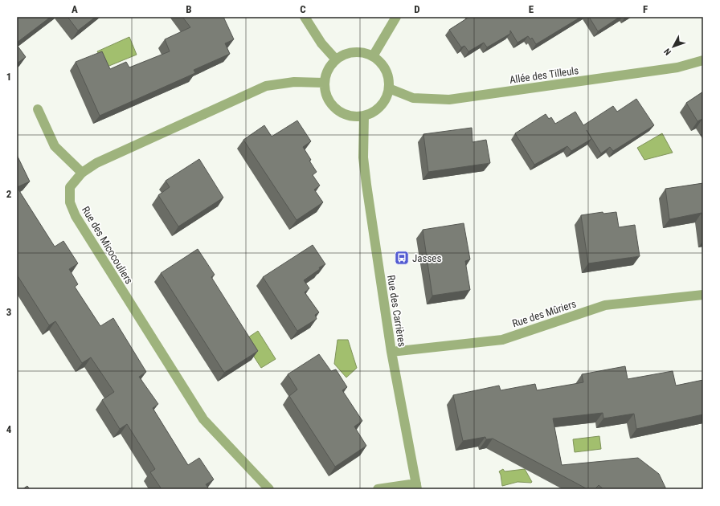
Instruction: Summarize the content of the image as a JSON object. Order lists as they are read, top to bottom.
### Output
{
  "streets": {
    "street": [
      "Allée des Tilleuls",
      "Rue des Micocouliers",
      "Rue des Carrières",
      "Rue des Mûriers"
    ]
  },
  "crossings": [
    ["Allée des Tilleuls", "Rue des Micocouliers"],
    ["Allée des Tilleuls", "Rue des Carrières"],
    ["Rue des Micocouliers", "Rue des Carrières"],
    ["Rue des Carrières", "Rue des Mûriers"]
  ],
  "places": {
    "bus stop": ["Jasses"]
  },
  "north": "bottom left",
  "grid": {
    "columns": [
      "A",
      "B",
      "C",
      "D",
      "E",
      "F"
    ],
    "rows": [
      "1",
      "2",
      "3",
      "4"
    ]
  }
}
